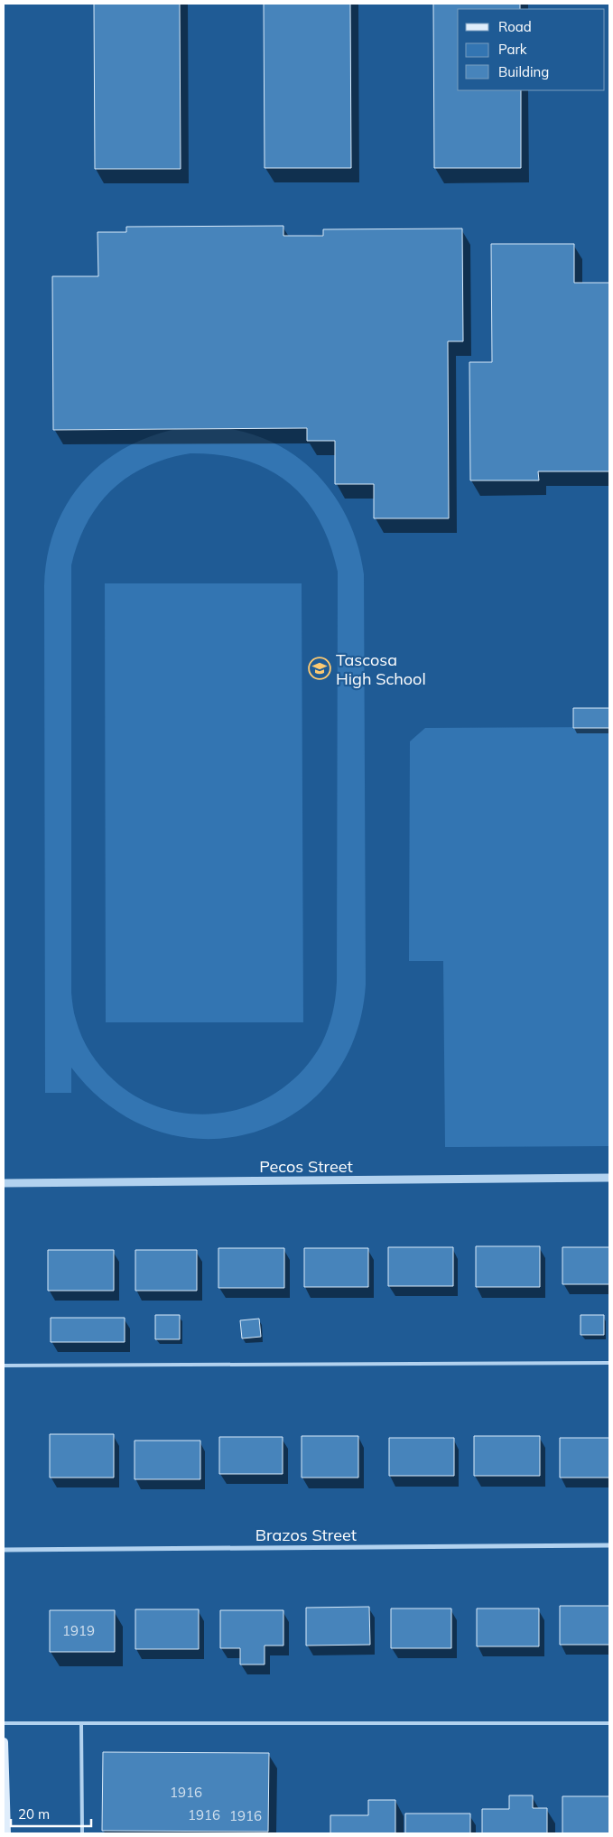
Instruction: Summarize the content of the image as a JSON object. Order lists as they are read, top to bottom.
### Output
{
  "streets": {
    "street": ["Pecos Street", "Brazos Street"]
  },
  "places": {
    "school or university": ["Tascosa High School"]
  },
  "house_numbers": [
    "1919",
    "1916",
    "1916",
    "1916"
  ],
  "legend": ["Road", "Park", "Building"],
  "scale_bar": "20 m"
}
